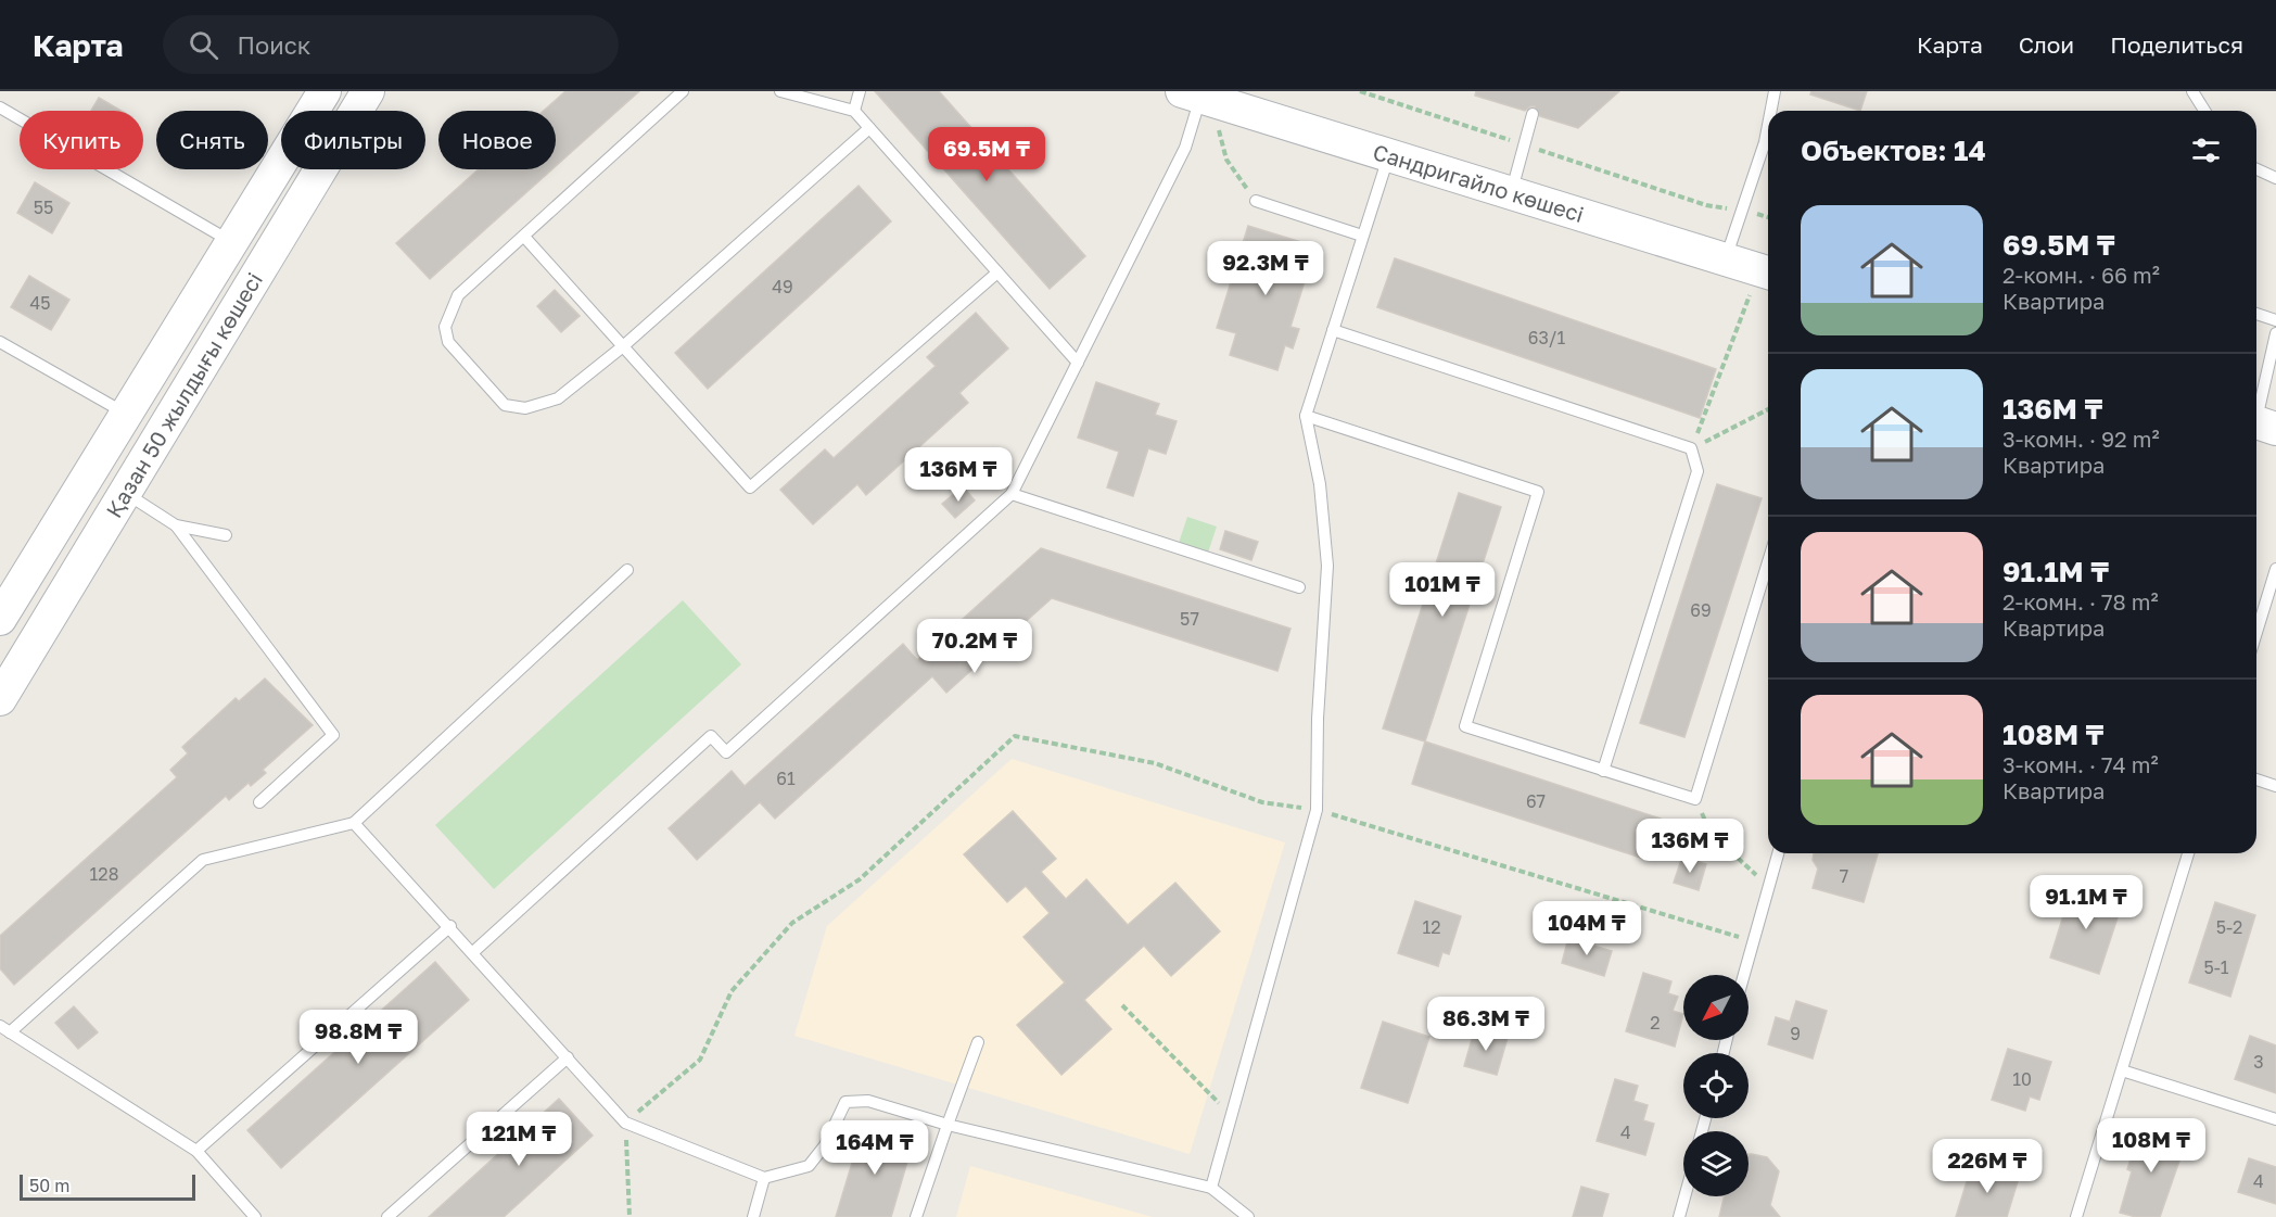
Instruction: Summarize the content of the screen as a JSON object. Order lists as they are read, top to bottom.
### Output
{
  "streets": {
    "street": ["Сандригайло көшесі", "Қазан 50 жылдығы көшесі"]
  },
  "house_numbers": [
    "55",
    "49",
    "45",
    "63/1",
    "69",
    "57",
    "61",
    "67",
    "128",
    "7",
    "12",
    "5-2",
    "5-1",
    "2",
    "9",
    "3",
    "10",
    "4",
    "4"
  ],
  "scale_bar": "50 m",
  "north": "bottom left",
  "page": {
    "header": "Карта",
    "search": "Поиск",
    "nav": ["Карта", "Слои", "Поделиться"],
    "chip": [
      "Купить",
      "Снять",
      "Фильтры",
      "Новое"
    ],
    "heading": "Объектов: 14",
    "price": [
      "69.5M ₸",
      "92.3M ₸",
      "136M ₸",
      "101M ₸",
      "70.2M ₸",
      "136M ₸",
      "91.1M ₸",
      "104M ₸",
      "86.3M ₸",
      "98.8M ₸",
      "121M ₸",
      "108M ₸",
      "164M ₸",
      "226M ₸"
    ],
    "list": [
      {
        "name": "69.5M ₸",
        "note": "2-комн. · 66 m² · Квартира"
      },
      {
        "name": "136M ₸",
        "note": "3-комн. · 92 m² · Квартира"
      },
      {
        "name": "91.1M ₸",
        "note": "2-комн. · 78 m² · Квартира"
      },
      {
        "name": "108M ₸",
        "note": "3-комн. · 74 m² · Квартира"
      }
    ],
    "scale": "50 m"
  }
}
